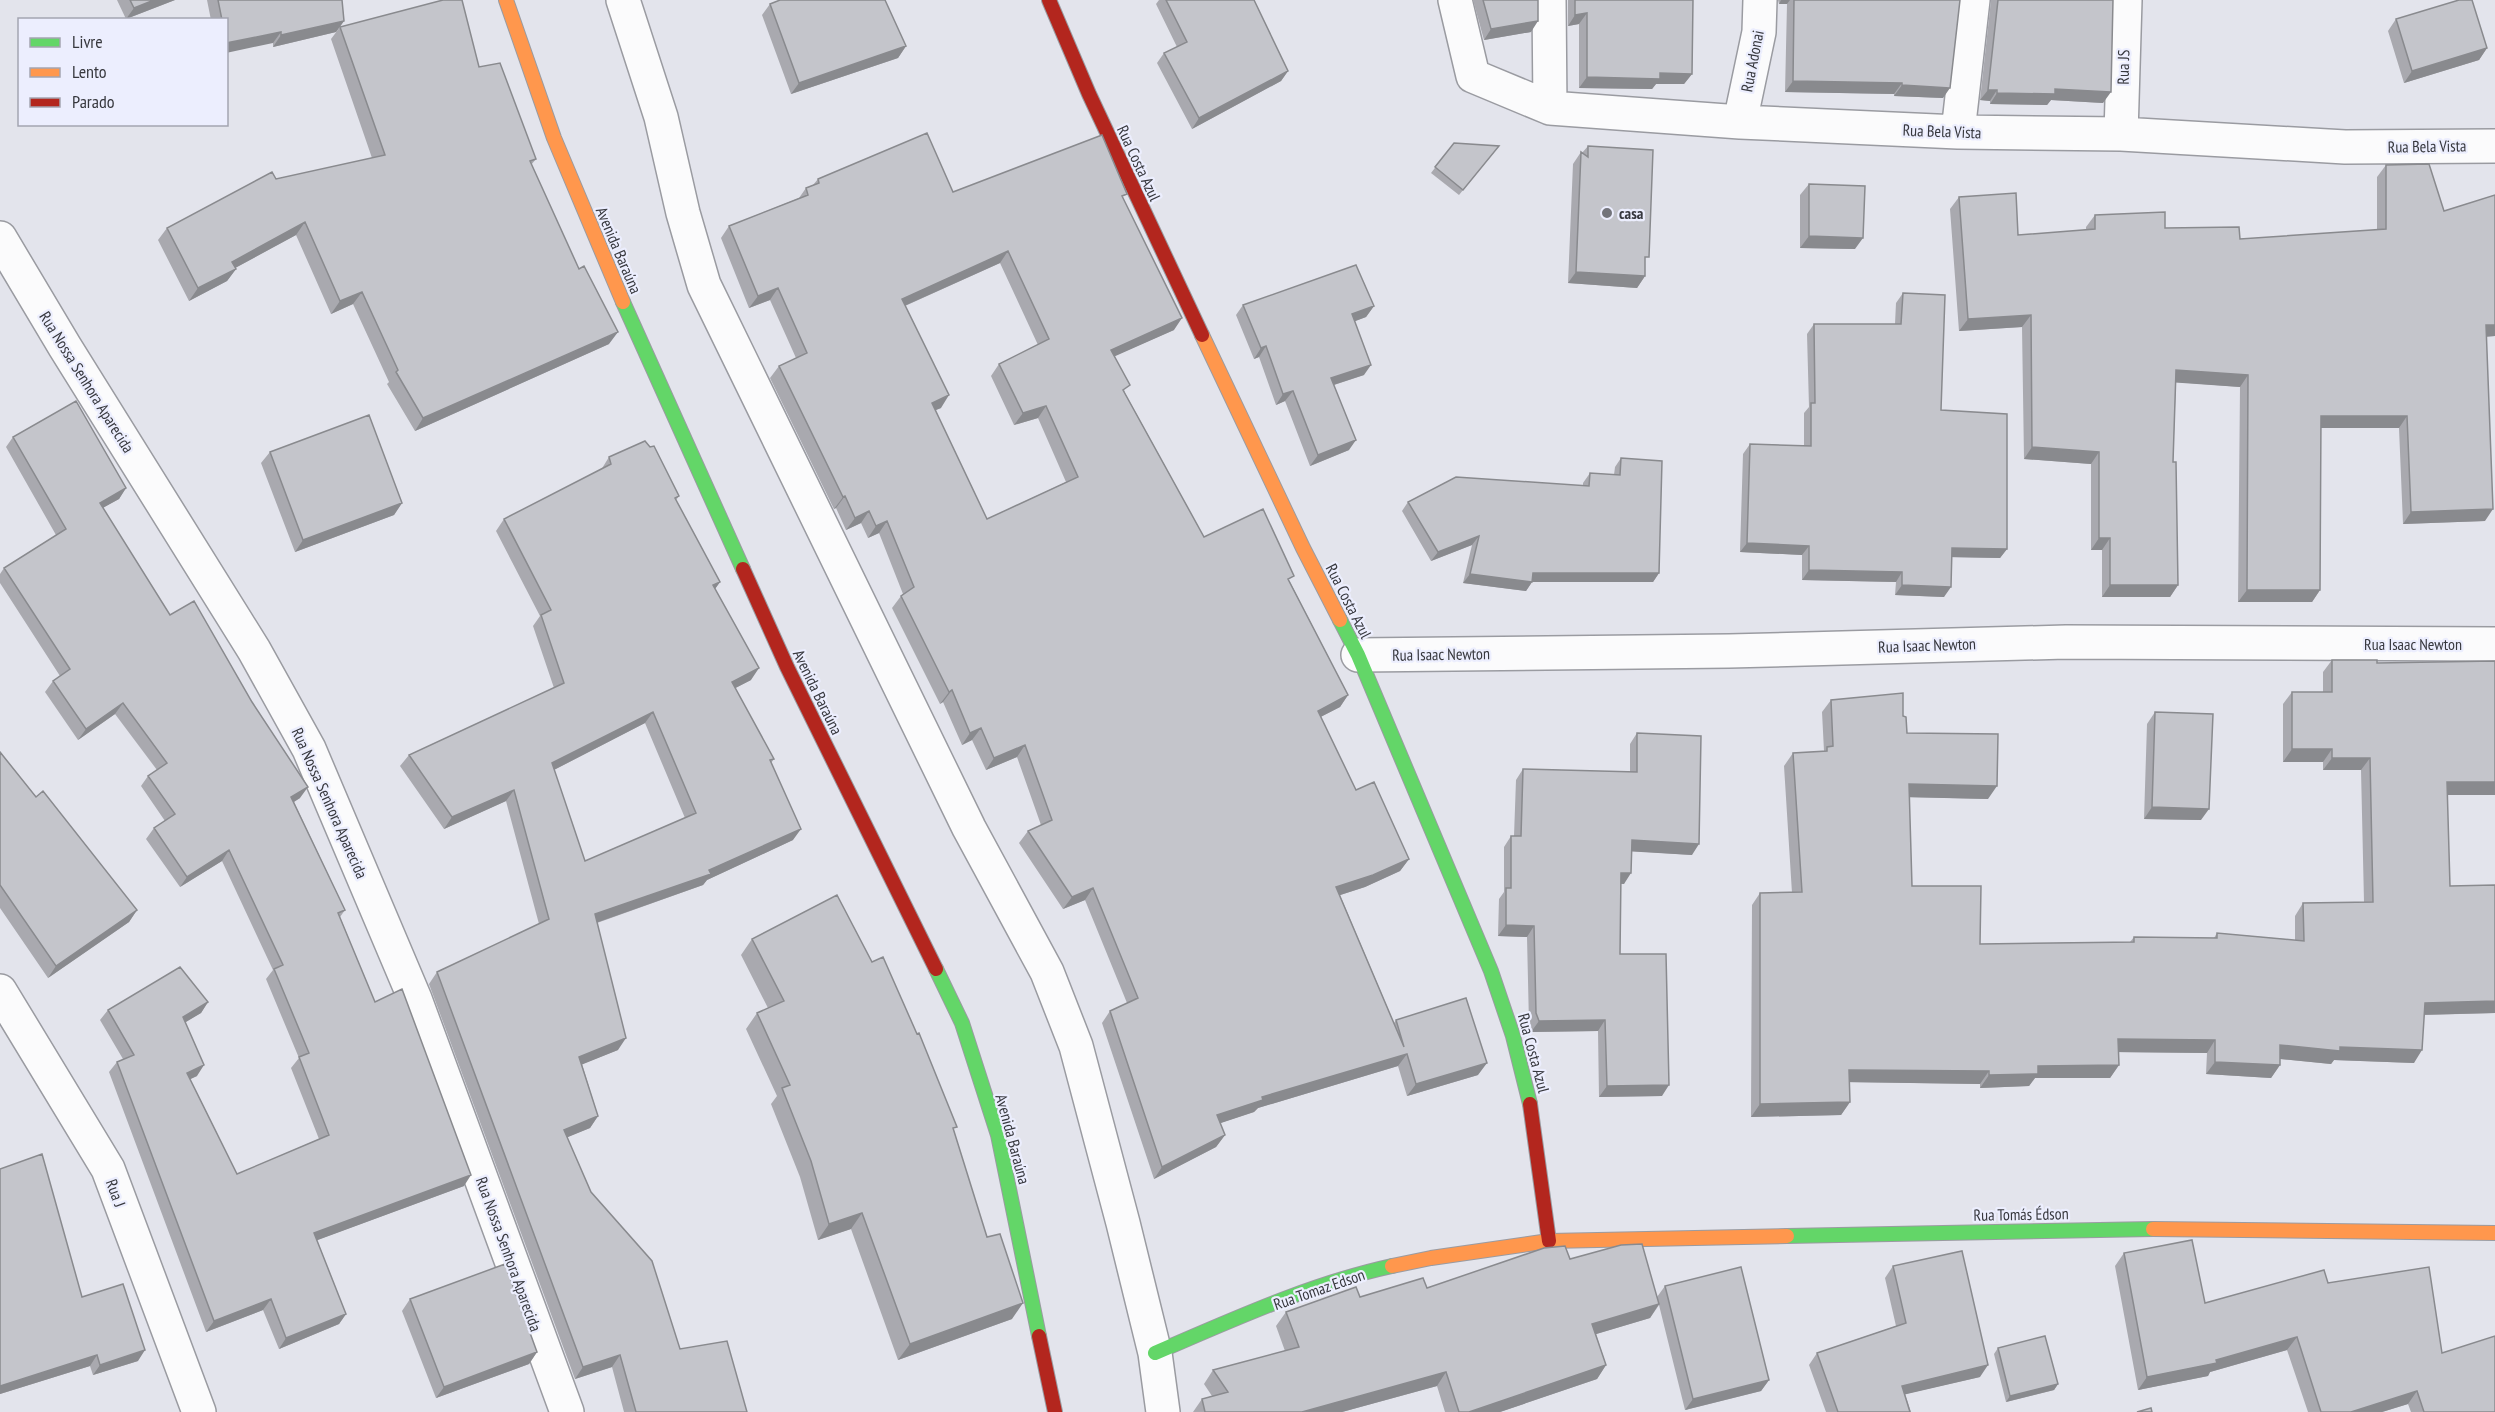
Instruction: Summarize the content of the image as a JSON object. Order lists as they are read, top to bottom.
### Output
{
  "streets": {
    "street": [
      "Rua Adonai",
      "Rua JS",
      "Rua Bela Vista",
      "Rua Costa Azul",
      "Avenida Baraúna",
      "Rua Nossa Senhora Aparecida",
      "Rua Isaac Newton",
      "Rua J",
      "Rua Tomás Édson",
      "Rua Tomaz Edson"
    ]
  },
  "crossings": [
    ["Rua Adonai", "Rua Bela Vista"],
    ["Rua JS", "Rua Bela Vista"],
    ["Rua Costa Azul", "Rua Isaac Newton"],
    ["Rua Costa Azul", "Rua Tomás Édson"],
    ["Rua Costa Azul", "Rua Tomaz Edson"],
    ["Rua Tomás Édson", "Rua Tomaz Edson"]
  ],
  "places": ["casa"],
  "legend": ["Livre", "Lento", "Parado"]
}
